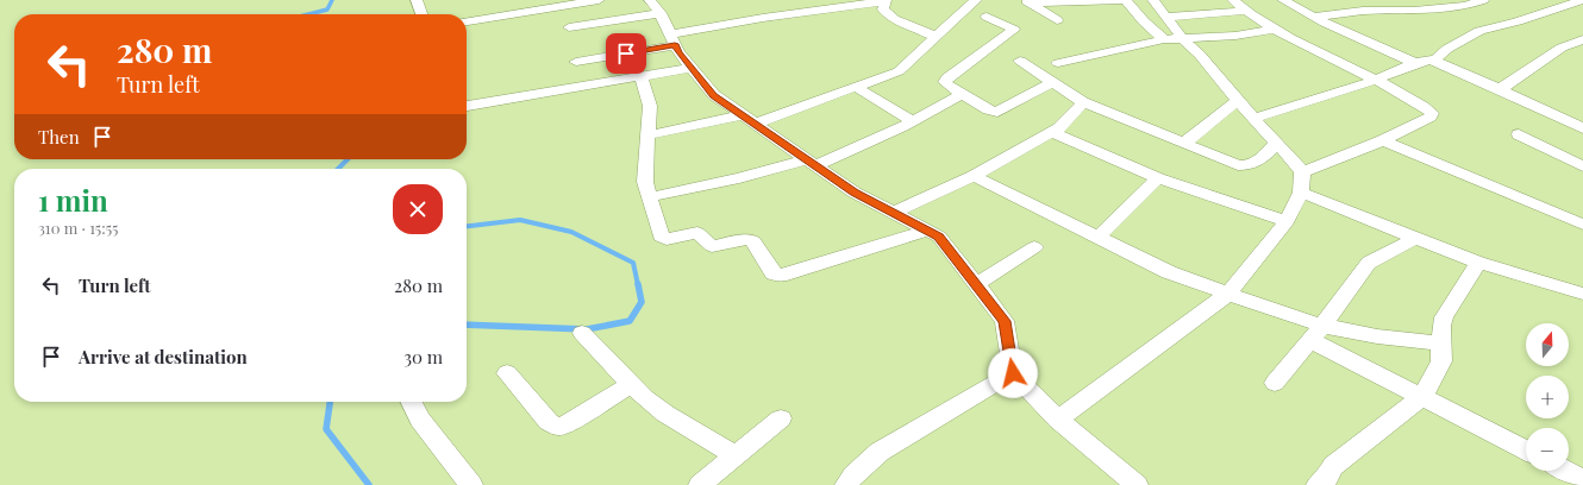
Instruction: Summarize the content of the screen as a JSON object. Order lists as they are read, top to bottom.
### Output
{
  "north": "top",
  "page": {
    "turn": ["280 m", "Turn left"],
    "then": "Then",
    "heading": ["1 min", "310 m · 15:55"],
    "list": [
      {
        "name": "Turn left",
        "value": "280 m"
      },
      {
        "name": "Arrive at destination",
        "value": "30 m"
      }
    ],
    "map_buttons": ["+", "−"]
  }
}
